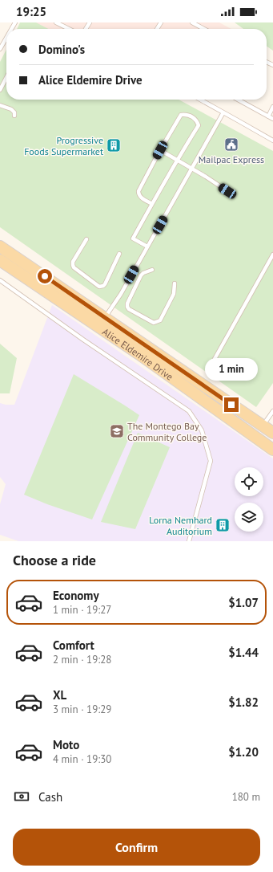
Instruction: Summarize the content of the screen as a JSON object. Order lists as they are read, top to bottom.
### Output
{
  "streets": {
    "main road": ["Alice Eldemire Drive"]
  },
  "places": {
    "public building": ["Mailpac Express"],
    "building": ["Progressive Foods Supermarket", "Lorna Nemhard Auditorium"],
    "school or university": ["The Montego Bay Community College"]
  },
  "page": {
    "status": "19:25",
    "banner": ["Domino's", "Alice Eldemire Drive"],
    "bubble": "1 min",
    "heading": "Choose a ride",
    "list": [
      {
        "name": "Economy",
        "note": "1 min · 19:27",
        "value": "$1.07"
      },
      {
        "name": "Comfort",
        "note": "2 min · 19:28",
        "value": "$1.44"
      },
      {
        "name": "XL",
        "note": "3 min · 19:29",
        "value": "$1.82"
      },
      {
        "name": "Moto",
        "note": "4 min · 19:30",
        "value": "$1.20"
      }
    ],
    "pay": ["Cash", "180 m"],
    "buttons": "Confirm"
  }
}
